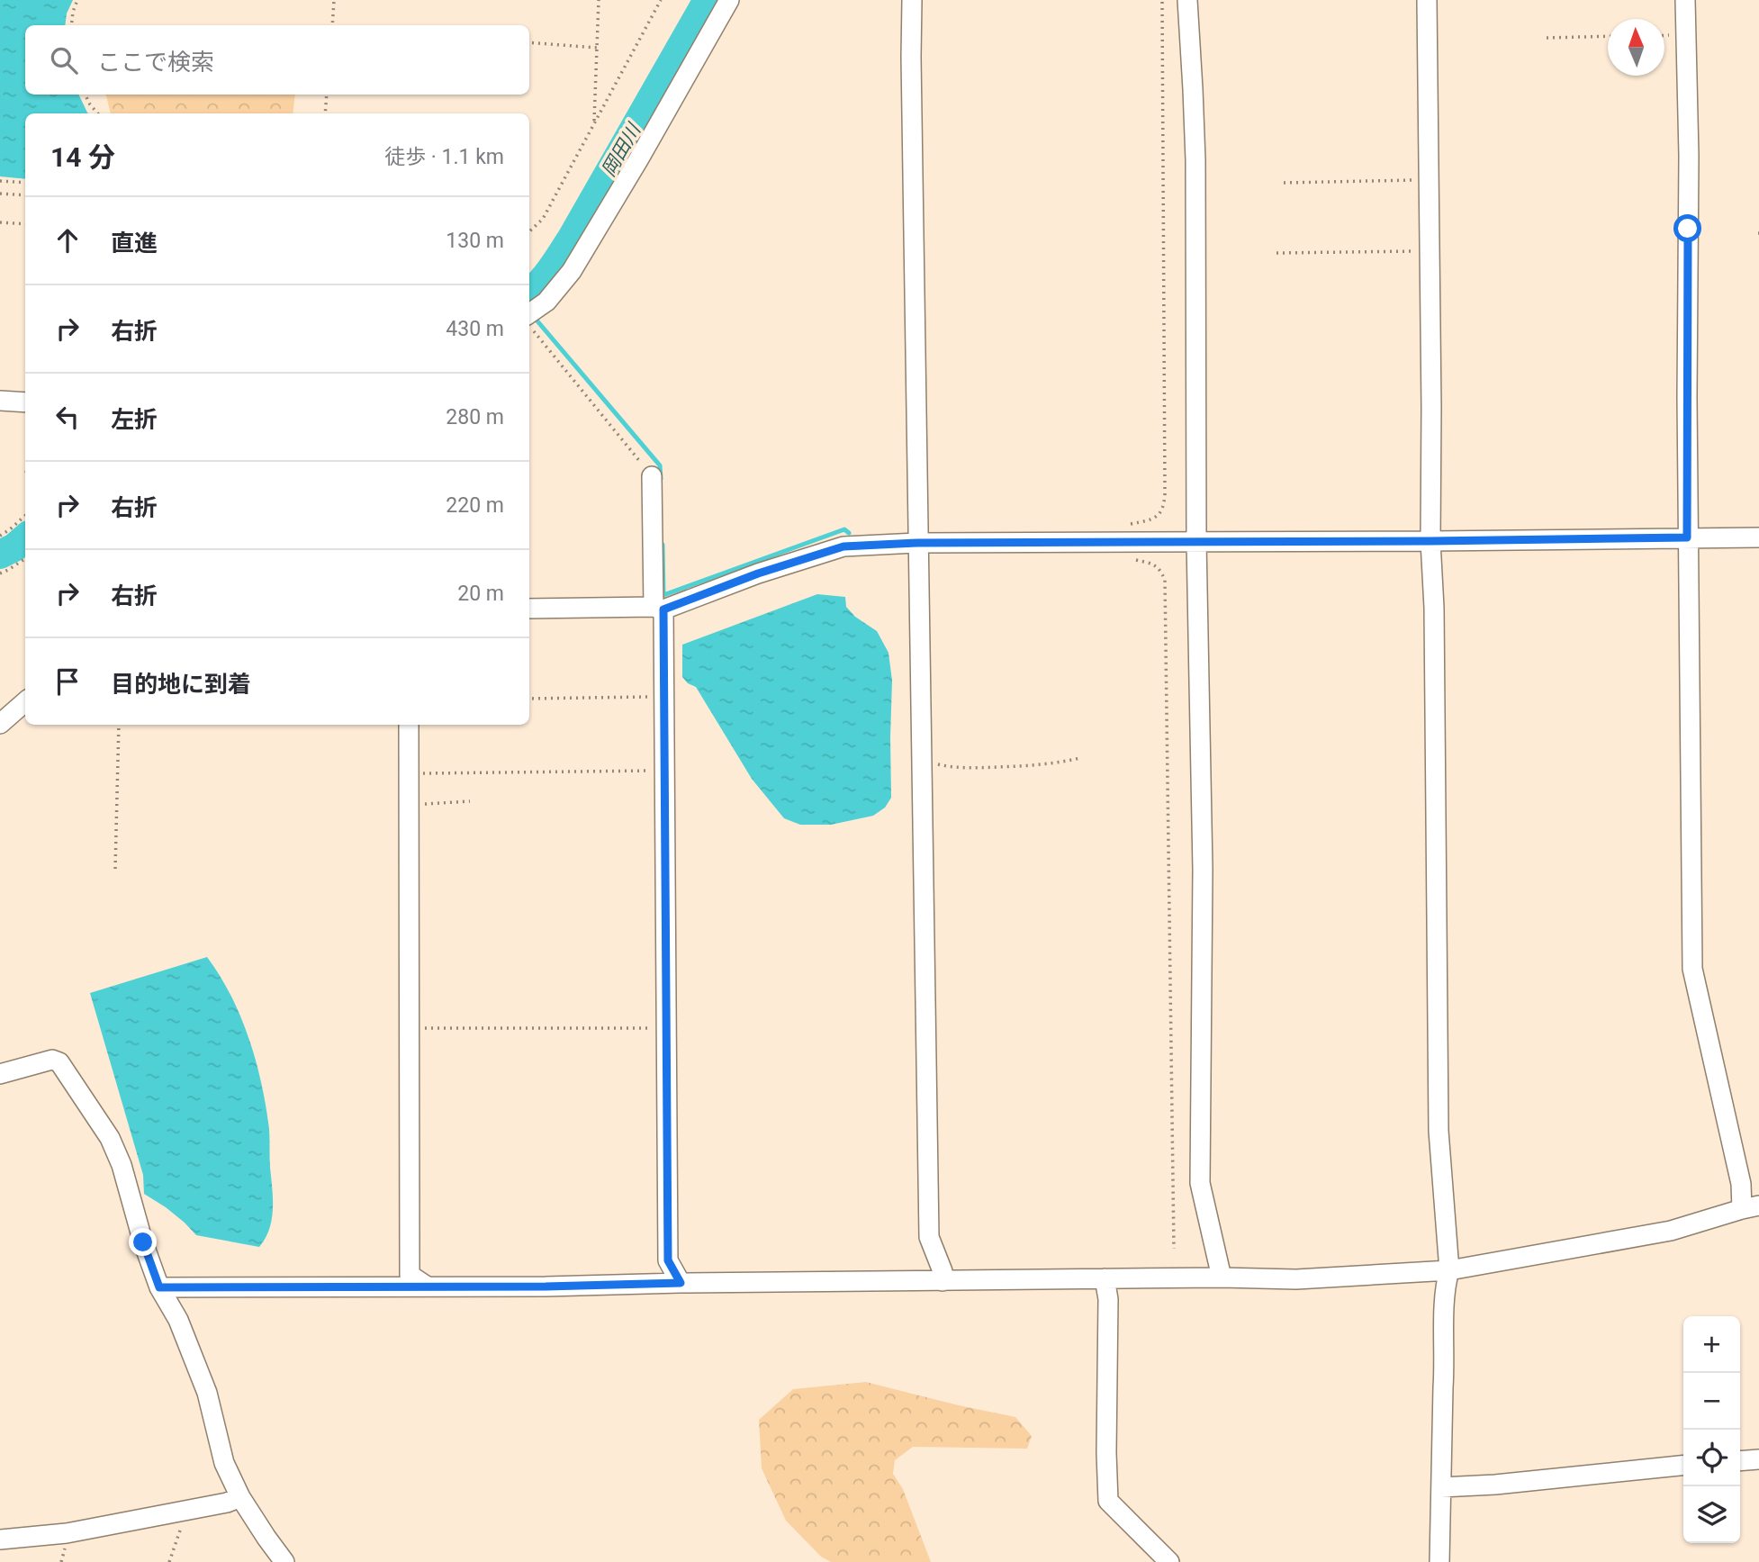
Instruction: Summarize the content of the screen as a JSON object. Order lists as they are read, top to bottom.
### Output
{
  "water": ["岡田川"],
  "north": "top",
  "page": {
    "search": "ここで検索",
    "heading": ["14 分", "徒歩 · 1.1 km"],
    "list": [
      ["直進", "130 m"],
      ["右折", "430 m"],
      ["左折", "280 m"],
      ["右折", "220 m"],
      ["右折", "20 m"],
      "目的地に到着"
    ],
    "map_buttons": ["+", "−"]
  }
}
